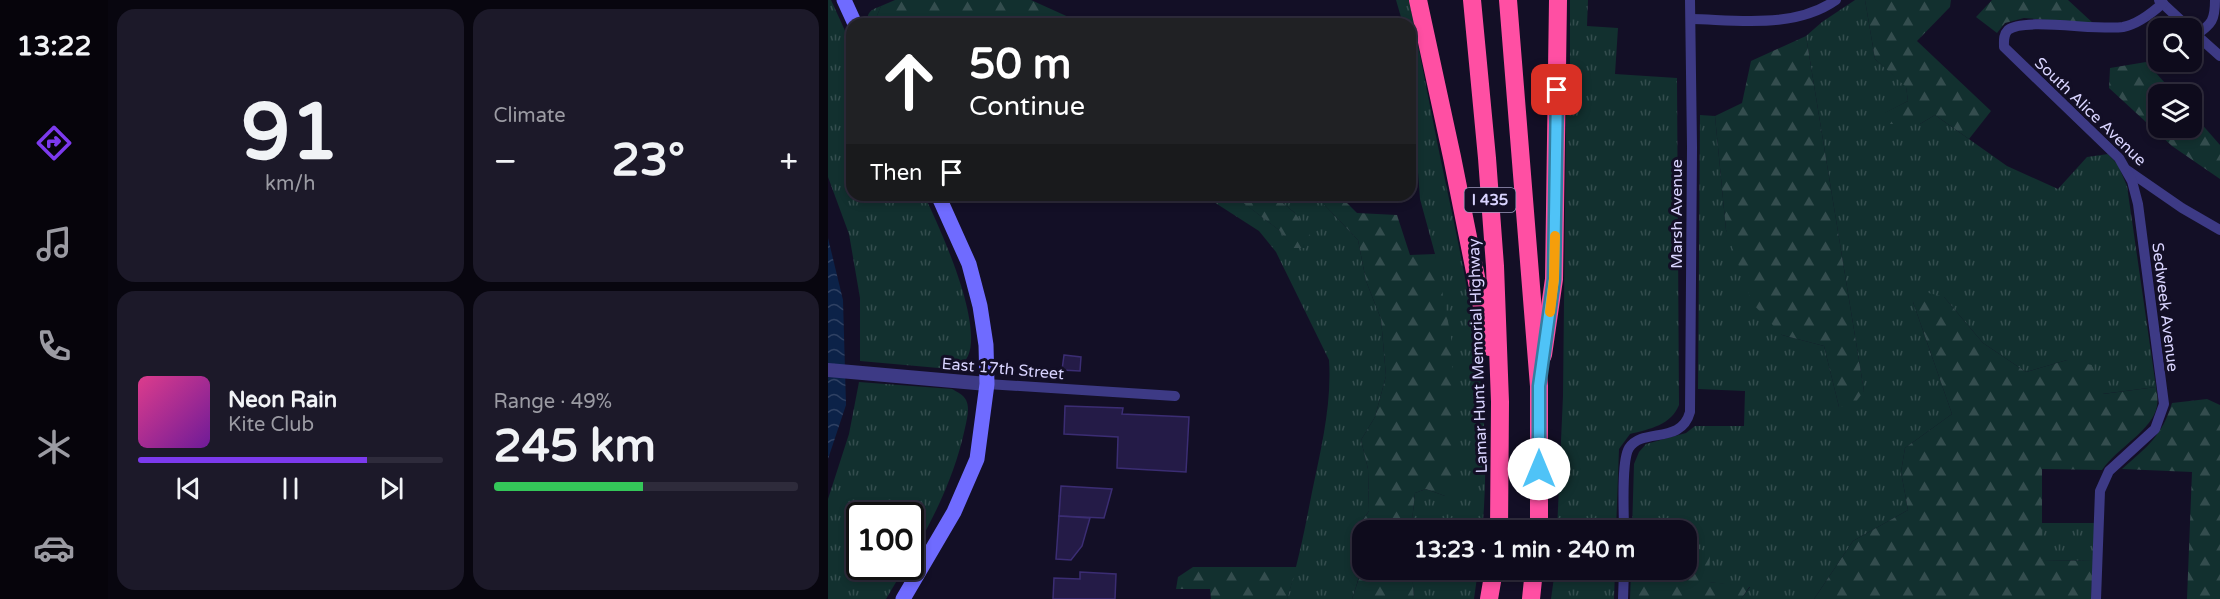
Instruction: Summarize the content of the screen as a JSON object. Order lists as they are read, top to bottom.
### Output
{
  "streets": {
    "highway": ["I 435", "Lamar Hunt Memorial Highway"],
    "street": [
      "South Alice Avenue",
      "Marsh Avenue",
      "Sedweek Avenue",
      "East 17th Street"
    ]
  },
  "crossings": [
    ["South Alice Avenue", "Sedweek Avenue"]
  ],
  "page": {
    "tabs": "13:22",
    "tile": [
      ["91", "km/h"],
      "Climate",
      ["Range · 49%", "245 km"]
    ],
    "turn": ["50 m", "Continue"],
    "heat": ["−", "23°", "+"],
    "then": "Then",
    "song": ["Neon Rain", "Kite Club"],
    "limit": "100",
    "trip": "13:23 · 1 min · 240 m"
  }
}
